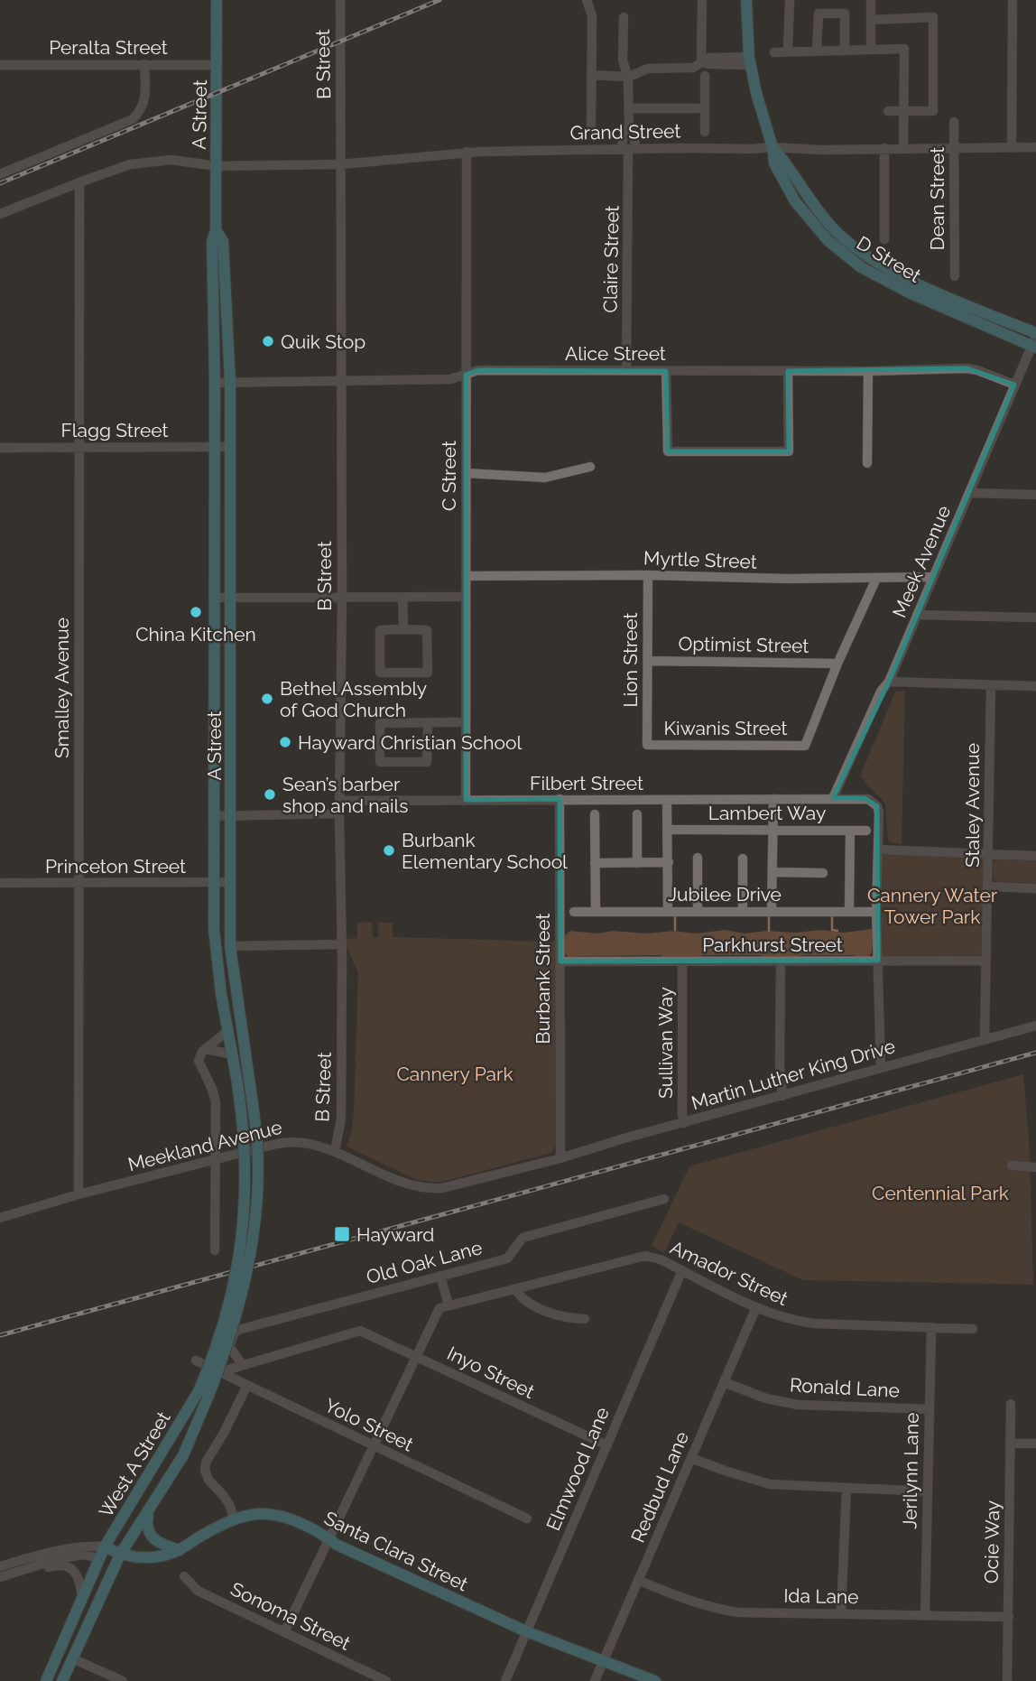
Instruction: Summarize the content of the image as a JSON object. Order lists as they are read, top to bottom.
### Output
{
  "streets": {
    "main road": [
      "A Street",
      "D Street",
      "West A Street",
      "Santa Clara Street"
    ],
    "street": [
      "Peralta Street",
      "B Street",
      "Grand Street",
      "Dean Street",
      "Claire Street",
      "Alice Street",
      "Flagg Street",
      "C Street",
      "Myrtle Street",
      "Meek Avenue",
      "Optimist Street",
      "Lion Street",
      "Smalley Avenue",
      "Kiwanis Street",
      "Filbert Street",
      "Staley Avenue",
      "Lambert Way",
      "Princeton Street",
      "Jubilee Drive",
      "Parkhurst Street",
      "Burbank Street",
      "Sullivan Way",
      "Martin Luther King Drive",
      "Meekland Avenue",
      "Old Oak Lane",
      "Amador Street",
      "Inyo Street",
      "Ronald Lane",
      "Yolo Street",
      "Elmwood Lane",
      "Jerilynn Lane",
      "Redbud Lane",
      "Ocie Way",
      "Ida Lane",
      "Sonoma Street"
    ]
  },
  "crossings": [
    ["Peralta Street", "A Street"],
    ["B Street", "Grand Street"],
    ["B Street", "Alice Street"],
    ["B Street", "Filbert Street"],
    ["B Street", "Meekland Avenue"],
    ["A Street", "Grand Street"],
    ["A Street", "Alice Street"],
    ["A Street", "Flagg Street"],
    ["A Street", "Princeton Street"],
    ["A Street", "West A Street"],
    ["Grand Street", "Dean Street"],
    ["Grand Street", "Claire Street"],
    ["Grand Street", "D Street"],
    ["Grand Street", "C Street"],
    ["Grand Street", "Smalley Avenue"],
    ["Claire Street", "Alice Street"],
    ["D Street", "Meek Avenue"],
    ["Alice Street", "C Street"],
    ["Alice Street", "Meek Avenue"],
    ["Flagg Street", "Smalley Avenue"],
    ["C Street", "Myrtle Street"],
    ["C Street", "Filbert Street"],
    ["Myrtle Street", "Meek Avenue"],
    ["Myrtle Street", "Lion Street"],
    ["Meek Avenue", "Filbert Street"],
    ["Optimist Street", "Lion Street"],
    ["Optimist Street", "Kiwanis Street"],
    ["Lion Street", "Kiwanis Street"],
    ["Smalley Avenue", "Princeton Street"],
    ["Smalley Avenue", "Meekland Avenue"],
    ["Filbert Street", "Burbank Street"],
    ["Staley Avenue", "Parkhurst Street"],
    ["Staley Avenue", "Martin Luther King Drive"],
    ["Parkhurst Street", "Burbank Street"],
    ["Parkhurst Street", "Sullivan Way"],
    ["Burbank Street", "Martin Luther King Drive"],
    ["Burbank Street", "Meekland Avenue"],
    ["Sullivan Way", "Martin Luther King Drive"],
    ["Martin Luther King Drive", "Meekland Avenue"],
    ["Old Oak Lane", "Yolo Street"],
    ["Amador Street", "Elmwood Lane"],
    ["Amador Street", "Jerilynn Lane"],
    ["Amador Street", "Redbud Lane"],
    ["Inyo Street", "Elmwood Lane"],
    ["Ronald Lane", "Jerilynn Lane"],
    ["Ronald Lane", "Redbud Lane"],
    ["West A Street", "Santa Clara Street"],
    ["Elmwood Lane", "Santa Clara Street"],
    ["Jerilynn Lane", "Ida Lane"],
    ["Redbud Lane", "Santa Clara Street"],
    ["Redbud Lane", "Ida Lane"],
    ["Ocie Way", "Ida Lane"]
  ],
  "parks": ["Cannery Water Tower Park", "Cannery Park", "Centennial Park"],
  "places": {
    "other": [
      "Quik Stop",
      "China Kitchen",
      "Bethel Assembly of God Church",
      "Hayward Christian School",
      "Sean’s barber shop and nails",
      "Burbank Elementary School"
    ],
    "transit": ["Hayward"]
  }
}
